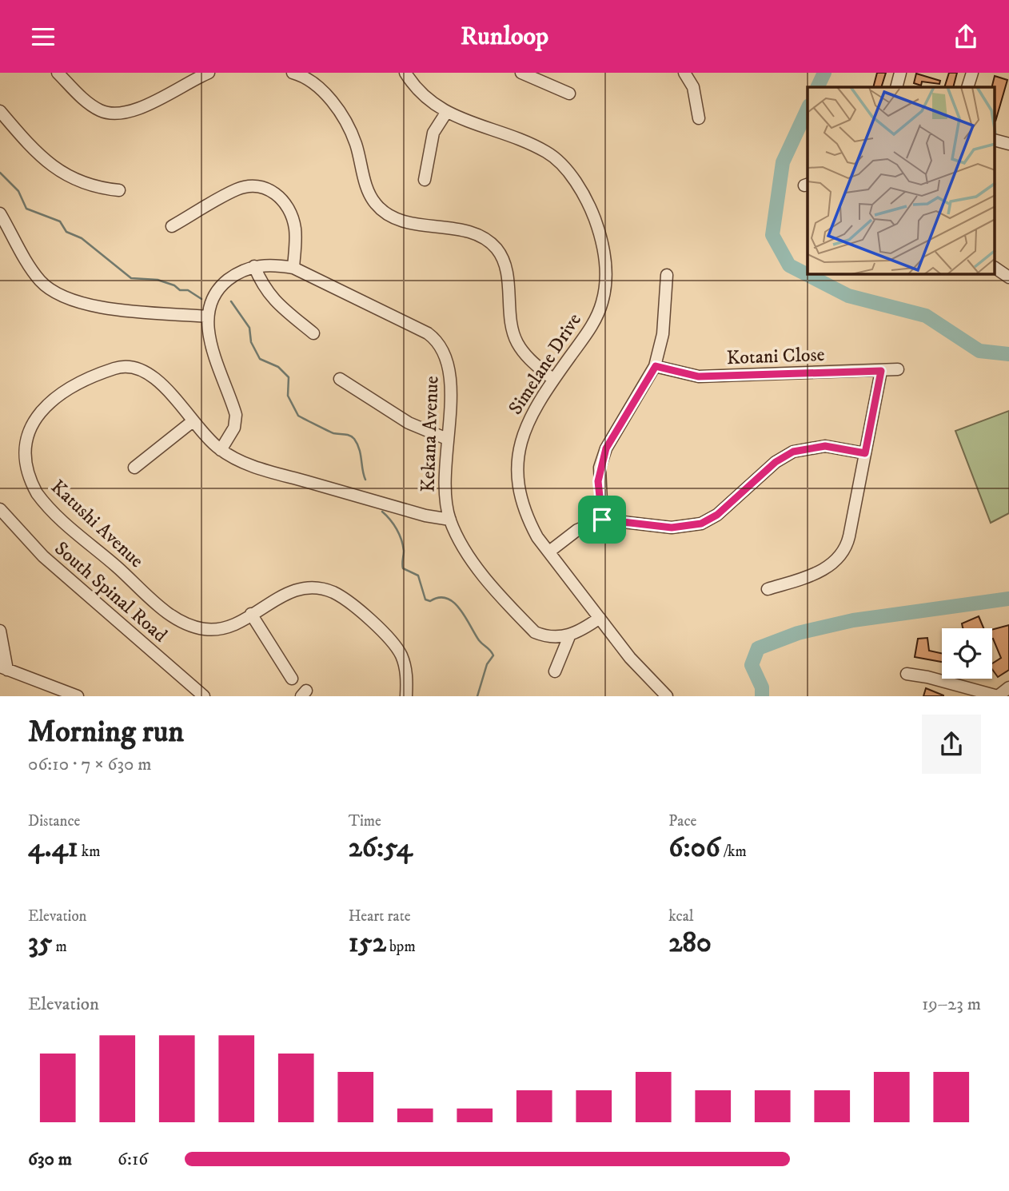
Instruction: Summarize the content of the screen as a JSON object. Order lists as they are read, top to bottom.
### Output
{
  "streets": {
    "street": [
      "Kotani Close",
      "Simelane Drive",
      "Kekana Avenue",
      "Katushi Avenue",
      "South Spinal Road"
    ]
  },
  "crossings": [
    ["Kekana Avenue", "Katushi Avenue"]
  ],
  "page": {
    "header": "Runloop",
    "heading": ["Morning run", "06:10 · 7 × 630 m"],
    "stats": [
      ["Distance", "4.41 km"],
      ["Time", "26:54"],
      ["Pace", "6:06 /km"],
      ["Elevation", "35 m"],
      ["Heart rate", "152 bpm"],
      ["kcal", "280"]
    ],
    "chart": ["Elevation", "19–23 m"],
    "list": [
      {
        "name": "630 m",
        "note": "6:16"
      }
    ]
  }
}
